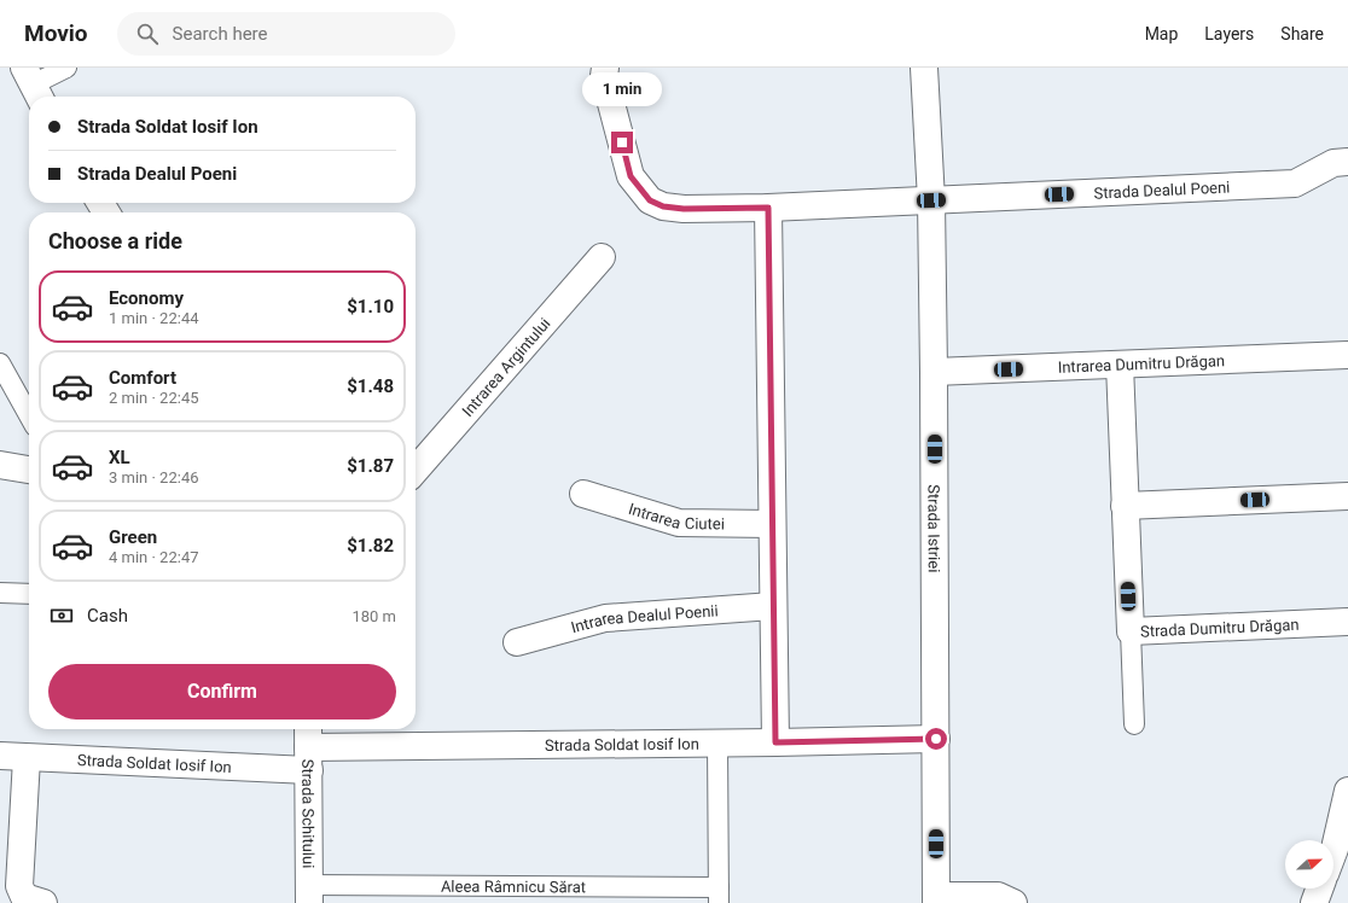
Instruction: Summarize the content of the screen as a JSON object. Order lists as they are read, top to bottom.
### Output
{
  "streets": {
    "street": [
      "Strada Dealul Poeni",
      "Intrarea Dumitru Drăgan",
      "Intrarea Argintului",
      "Intrarea Ciutei",
      "Strada Istriei",
      "Intrarea Dealul Poenii",
      "Strada Dumitru Drăgan",
      "Strada Soldat Iosif Ion",
      "Strada Schitului"
    ],
    "lane": ["Aleea Râmnicu Sărat"]
  },
  "crossings": [
    ["Strada Dealul Poeni", "Strada Istriei"],
    ["Intrarea Dumitru Drăgan", "Strada Istriei"],
    ["Intrarea Dumitru Drăgan", "Strada Dumitru Drăgan"],
    ["Strada Istriei", "Strada Soldat Iosif Ion"],
    ["Strada Soldat Iosif Ion", "Strada Schitului"],
    ["Strada Schitului", "Aleea Râmnicu Sărat"]
  ],
  "north": "right",
  "page": {
    "header": "Movio",
    "search": "Search here",
    "nav": ["Map", "Layers", "Share"],
    "bubble": "1 min",
    "banner": ["Strada Soldat Iosif Ion", "Strada Dealul Poeni"],
    "heading": "Choose a ride",
    "list": [
      {
        "name": "Economy",
        "note": "1 min · 22:44",
        "value": "$1.10"
      },
      {
        "name": "Comfort",
        "note": "2 min · 22:45",
        "value": "$1.48"
      },
      {
        "name": "XL",
        "note": "3 min · 22:46",
        "value": "$1.87"
      },
      {
        "name": "Green",
        "note": "4 min · 22:47",
        "value": "$1.82"
      }
    ],
    "pay": ["Cash", "180 m"],
    "buttons": "Confirm"
  }
}
